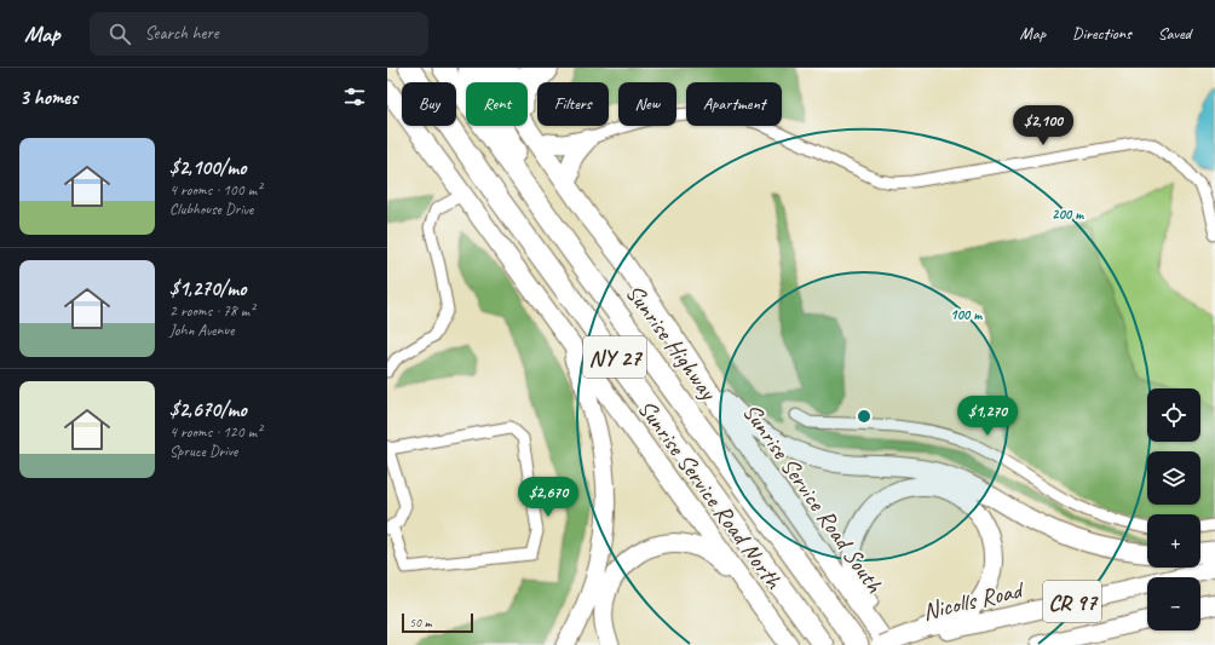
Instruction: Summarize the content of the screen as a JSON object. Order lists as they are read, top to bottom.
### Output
{
  "streets": {
    "highway": [
      "Sunrise Highway",
      "NY 27",
      "Sunrise Service Road North",
      "Sunrise Service Road South",
      "Nicolls Road",
      "CR 97"
    ]
  },
  "scale_bar": "50 m",
  "page": {
    "header": "Map",
    "search": "Search here",
    "nav": ["Map", "Directions", "Saved"],
    "heading": "3 homes",
    "chip": [
      "Buy",
      "Rent",
      "Filters",
      "New",
      "Apartment"
    ],
    "price": ["$2,100", "$1,270", "$2,670"],
    "list": [
      {
        "name": "$2,100/mo",
        "note": "4 rooms · 100 m² · Clubhouse Drive"
      },
      {
        "name": "$1,270/mo",
        "note": "2 rooms · 78 m² · John Avenue"
      },
      {
        "name": "$2,670/mo",
        "note": "4 rooms · 120 m² · Spruce Drive"
      }
    ],
    "map_buttons": ["+", "−"],
    "scale": "50 m"
  },
  "rings": ["200 m", "100 m"]
}
